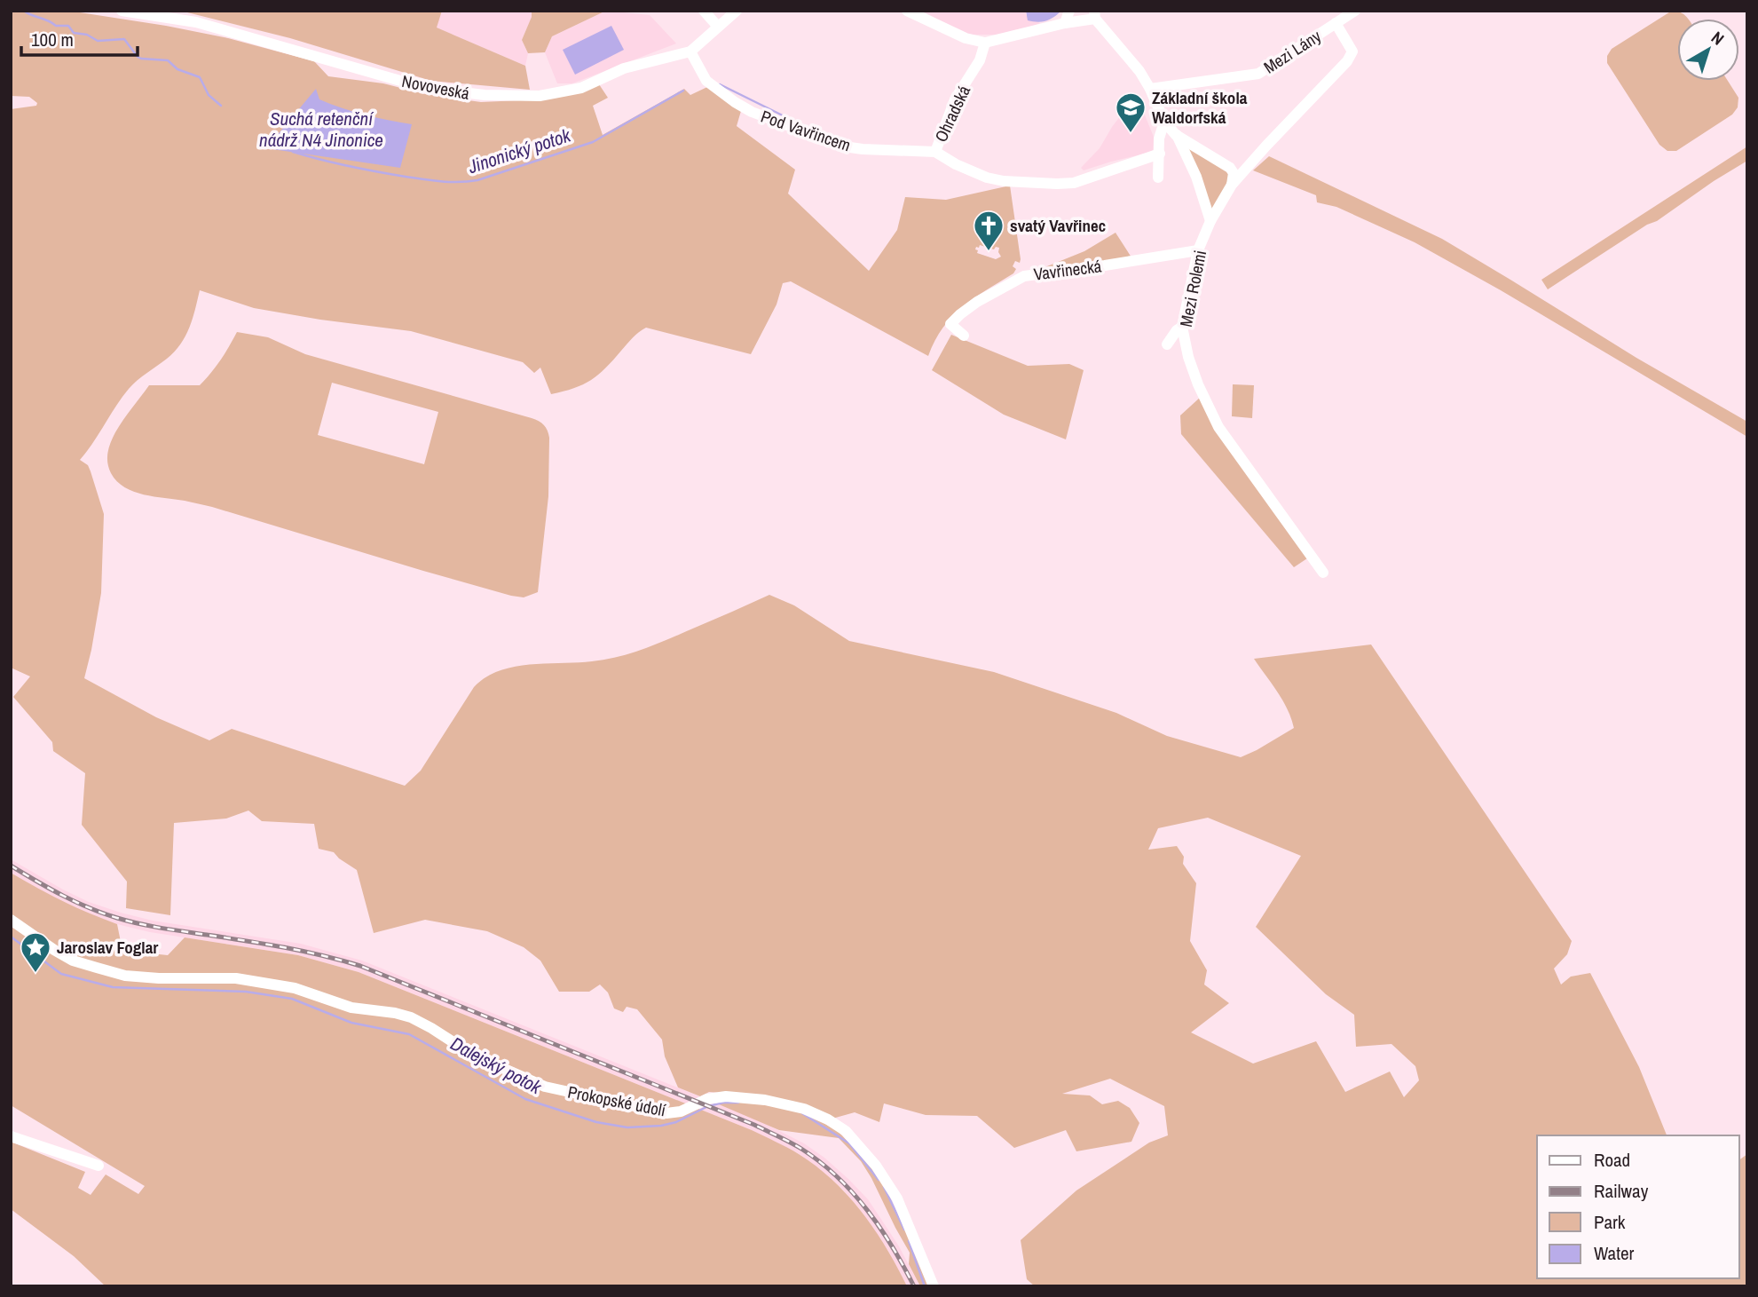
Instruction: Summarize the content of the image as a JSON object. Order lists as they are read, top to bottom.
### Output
{
  "streets": {
    "street": [
      "Mezi Lány",
      "Novoveská",
      "Ohradská",
      "Pod Vavřincem",
      "Vavřinecká",
      "Mezi Rolemi",
      "Prokopské údolí"
    ]
  },
  "crossings": [
    ["Mezi Lány", "Mezi Rolemi"],
    ["Novoveská", "Pod Vavřincem"],
    ["Ohradská", "Pod Vavřincem"],
    ["Vavřinecká", "Mezi Rolemi"]
  ],
  "water": ["Suchá retenční nádrž N4 Jinonice", "Jinonický potok", "Dalejský potok"],
  "places": {
    "school or university": ["Základní škola Waldorfská"],
    "church": ["svatý Vavřinec"],
    "place": ["Jaroslav Foglar"]
  },
  "legend": [
    "Road",
    "Railway",
    "Park",
    "Water"
  ],
  "scale_bar": "100 m",
  "north": "top right"
}
